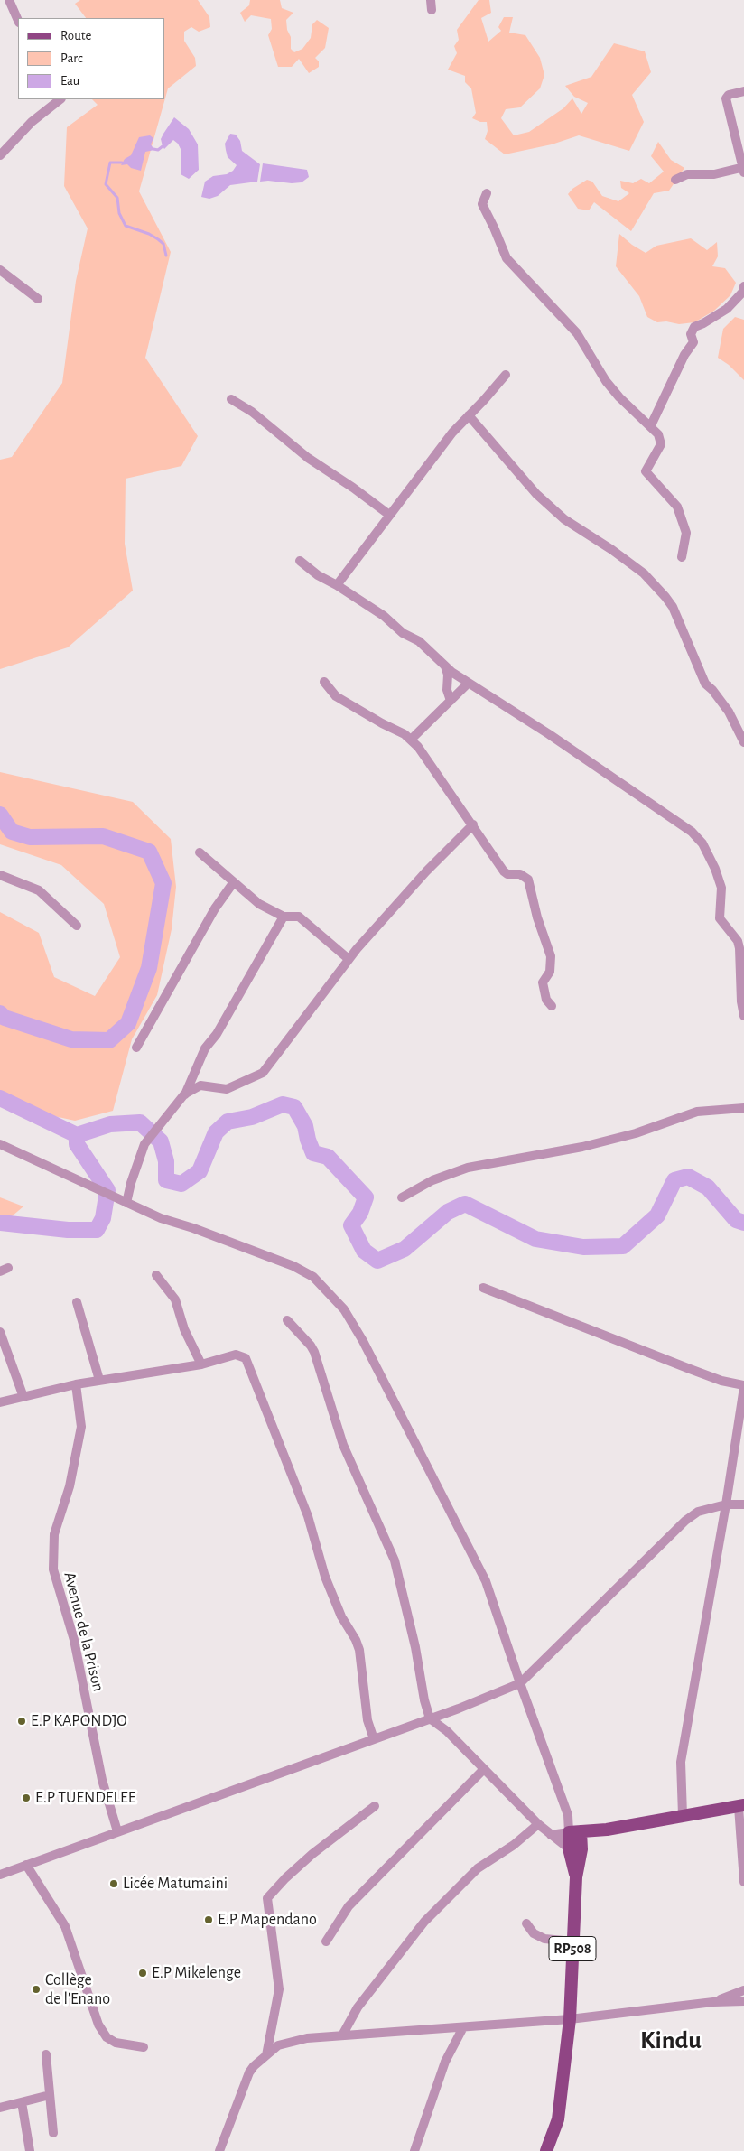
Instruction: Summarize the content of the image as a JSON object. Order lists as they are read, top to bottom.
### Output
{
  "streets": {
    "main road": ["RP508"],
    "street": ["Avenue de la Prison"]
  },
  "districts": ["Kindu"],
  "places": [
    "E.P KAPONDJO",
    "E.P TUENDELEE",
    "Licée Matumaini",
    "E.P Mapendano",
    "E.P Mikelenge",
    "Collège de l'Enano"
  ],
  "legend": ["Route", "Parc", "Eau"]
}
